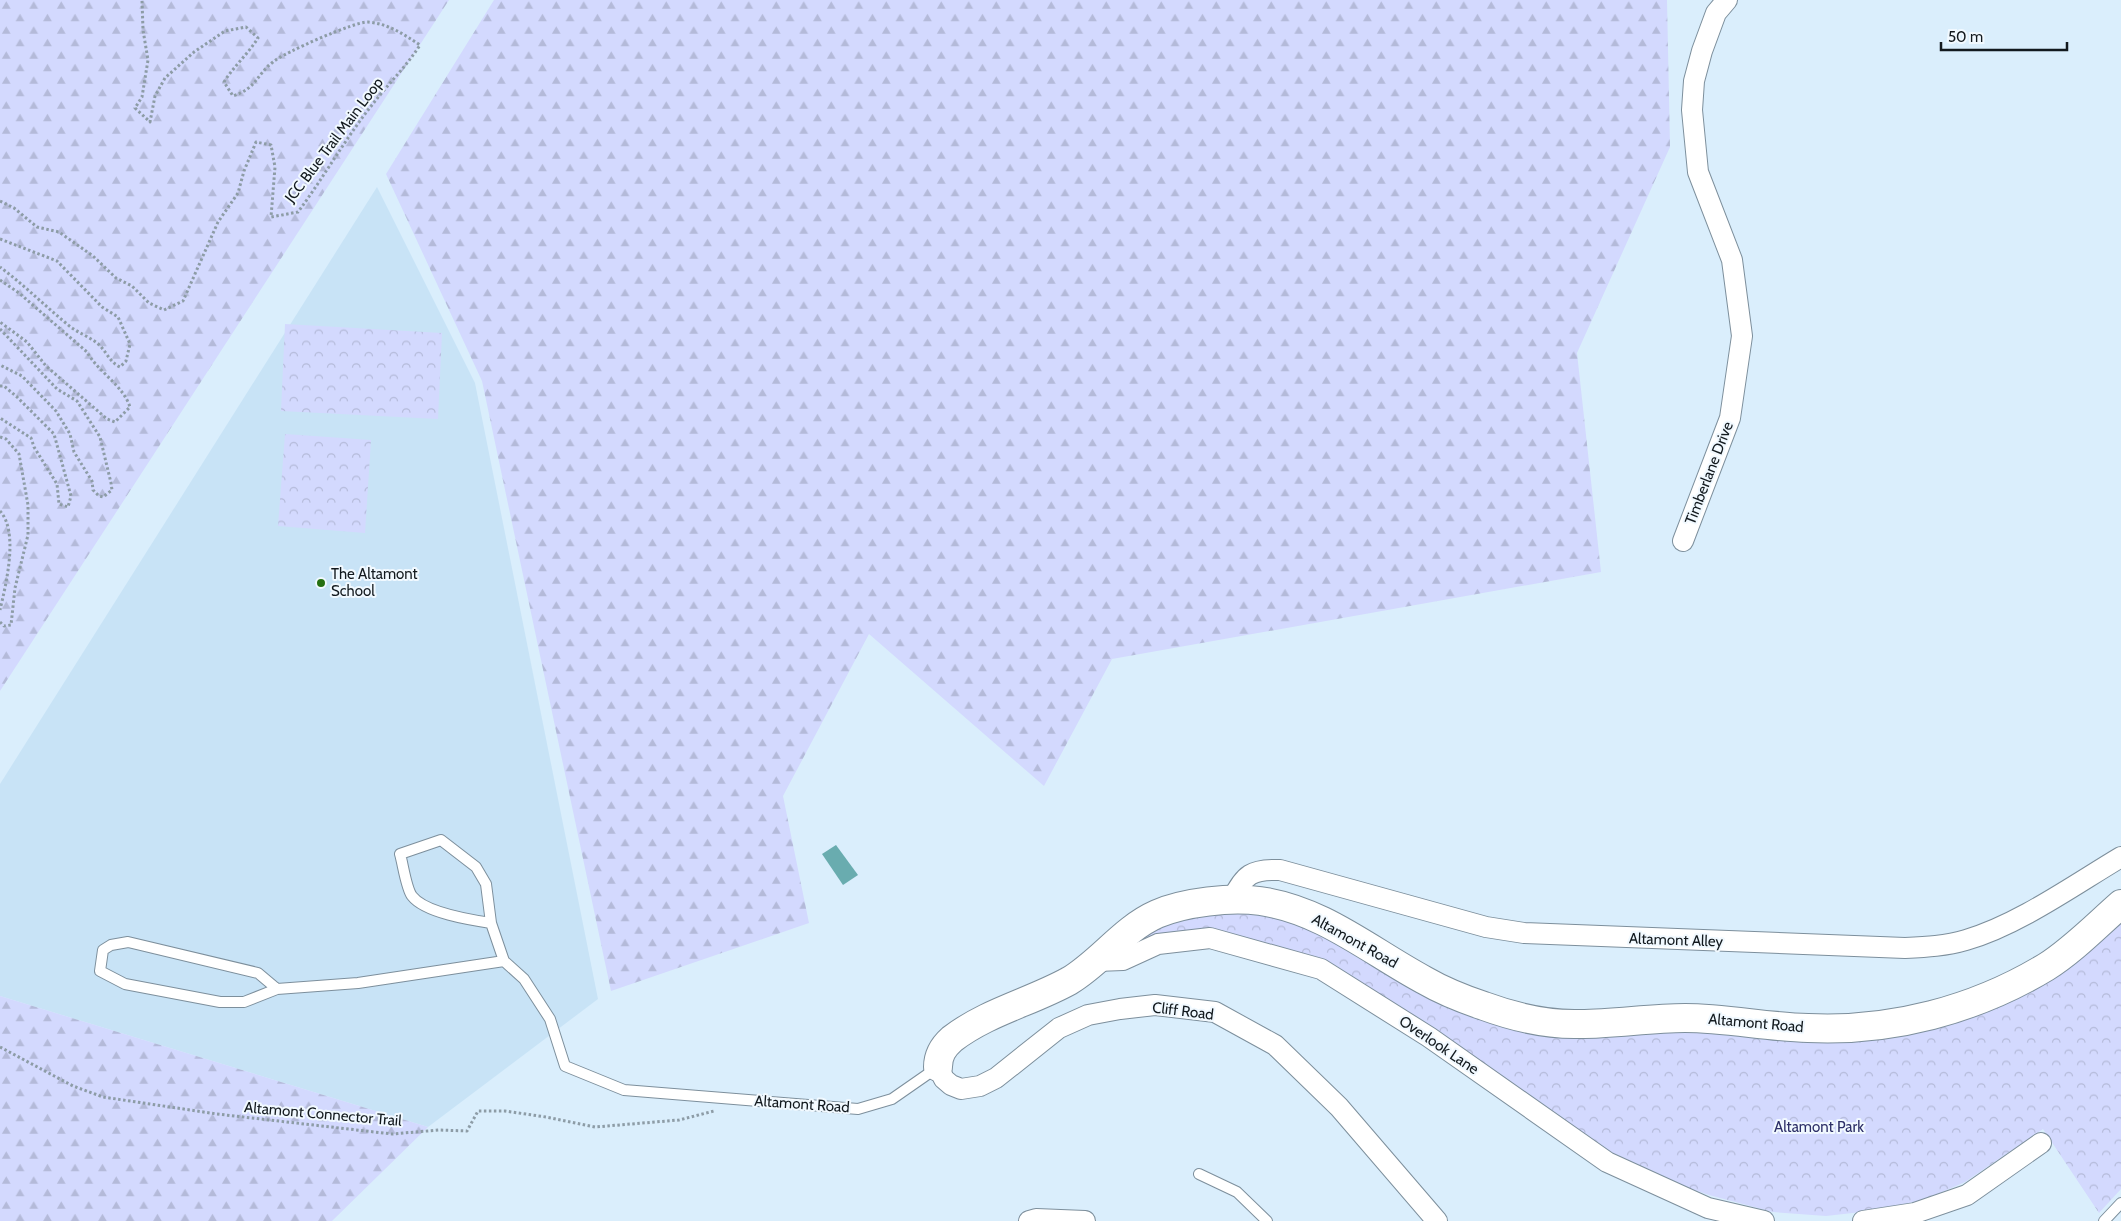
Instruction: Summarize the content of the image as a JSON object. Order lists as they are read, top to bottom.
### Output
{
  "streets": {
    "street": [
      "Timberlane Drive",
      "Altamont Alley",
      "Altamont Road",
      "Cliff Road",
      "Overlook Lane"
    ],
    "path": ["JCC Blue Trail Main Loop", "Altamont Connector Trail"]
  },
  "crossings": [
    ["Altamont Alley", "Altamont Road"],
    ["Altamont Road", "Cliff Road"],
    ["Altamont Road", "Overlook Lane"]
  ],
  "parks": ["Altamont Park"],
  "places": ["The Altamont School"],
  "scale_bar": "50 m"
}
